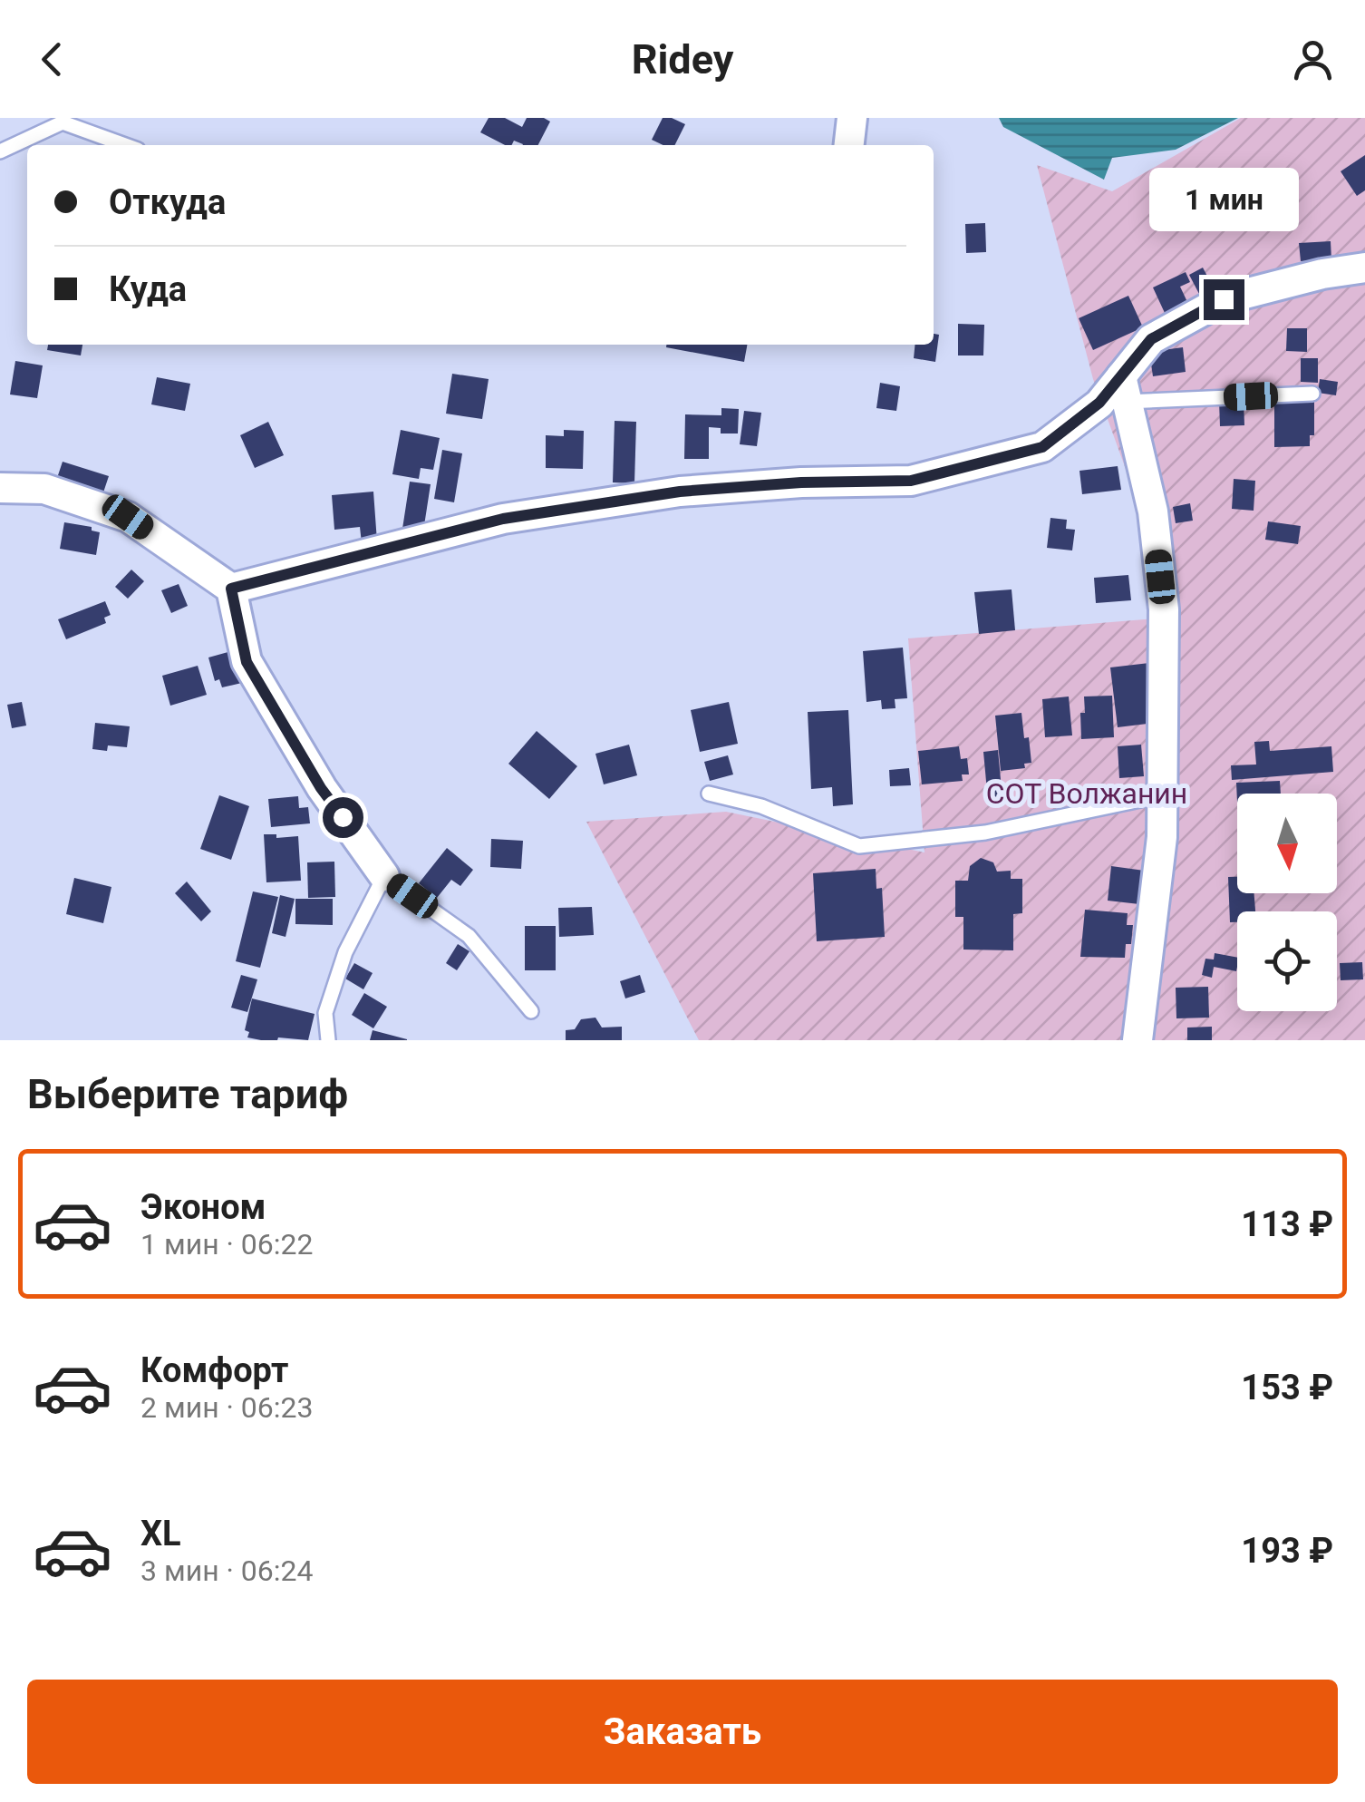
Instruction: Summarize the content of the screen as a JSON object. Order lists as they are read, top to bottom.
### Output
{
  "parks": ["СОТ Волжанин"],
  "north": "bottom",
  "page": {
    "header": "Ridey",
    "banner": ["Откуда", "Куда"],
    "bubble": "1 мин",
    "heading": "Выберите тариф",
    "list": [
      {
        "name": "Эконом",
        "note": "1 мин · 06:22",
        "value": "113 ₽"
      },
      {
        "name": "Комфорт",
        "note": "2 мин · 06:23",
        "value": "153 ₽"
      },
      {
        "name": "XL",
        "note": "3 мин · 06:24",
        "value": "193 ₽"
      }
    ],
    "buttons": "Заказать"
  }
}
